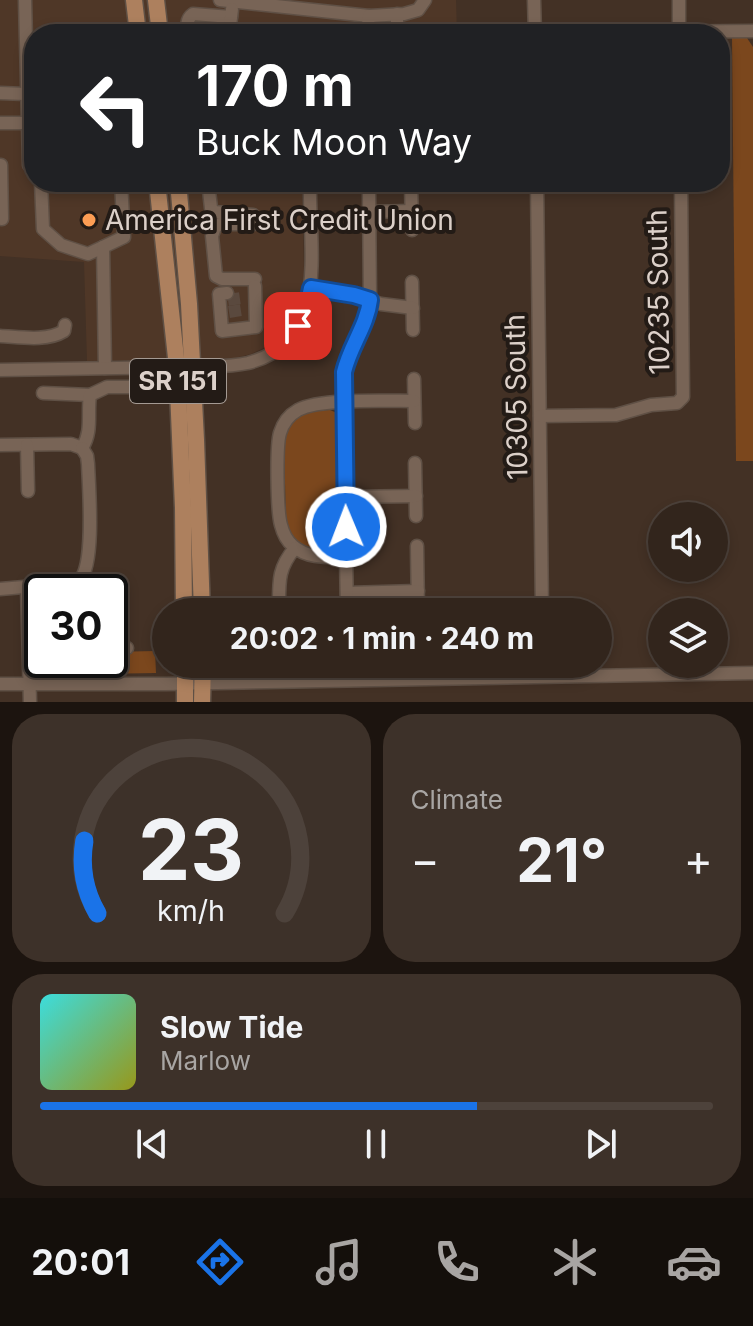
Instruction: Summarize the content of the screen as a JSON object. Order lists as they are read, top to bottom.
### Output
{
  "streets": {
    "main road": ["SR 151"],
    "street": ["10235 South", "10305 South"]
  },
  "crossings": [
    ["10235 South", "10305 South"]
  ],
  "places": ["America First Credit Union"],
  "page": {
    "turn": ["170 m", "Buck Moon Way"],
    "limit": "30",
    "trip": "20:02 · 1 min · 240 m",
    "tile": "Climate",
    "heat": ["−", "21°", "+"],
    "song": ["Slow Tide", "Marlow"],
    "tabs": "20:01",
    "gauge": ["23", "km/h"]
  }
}
